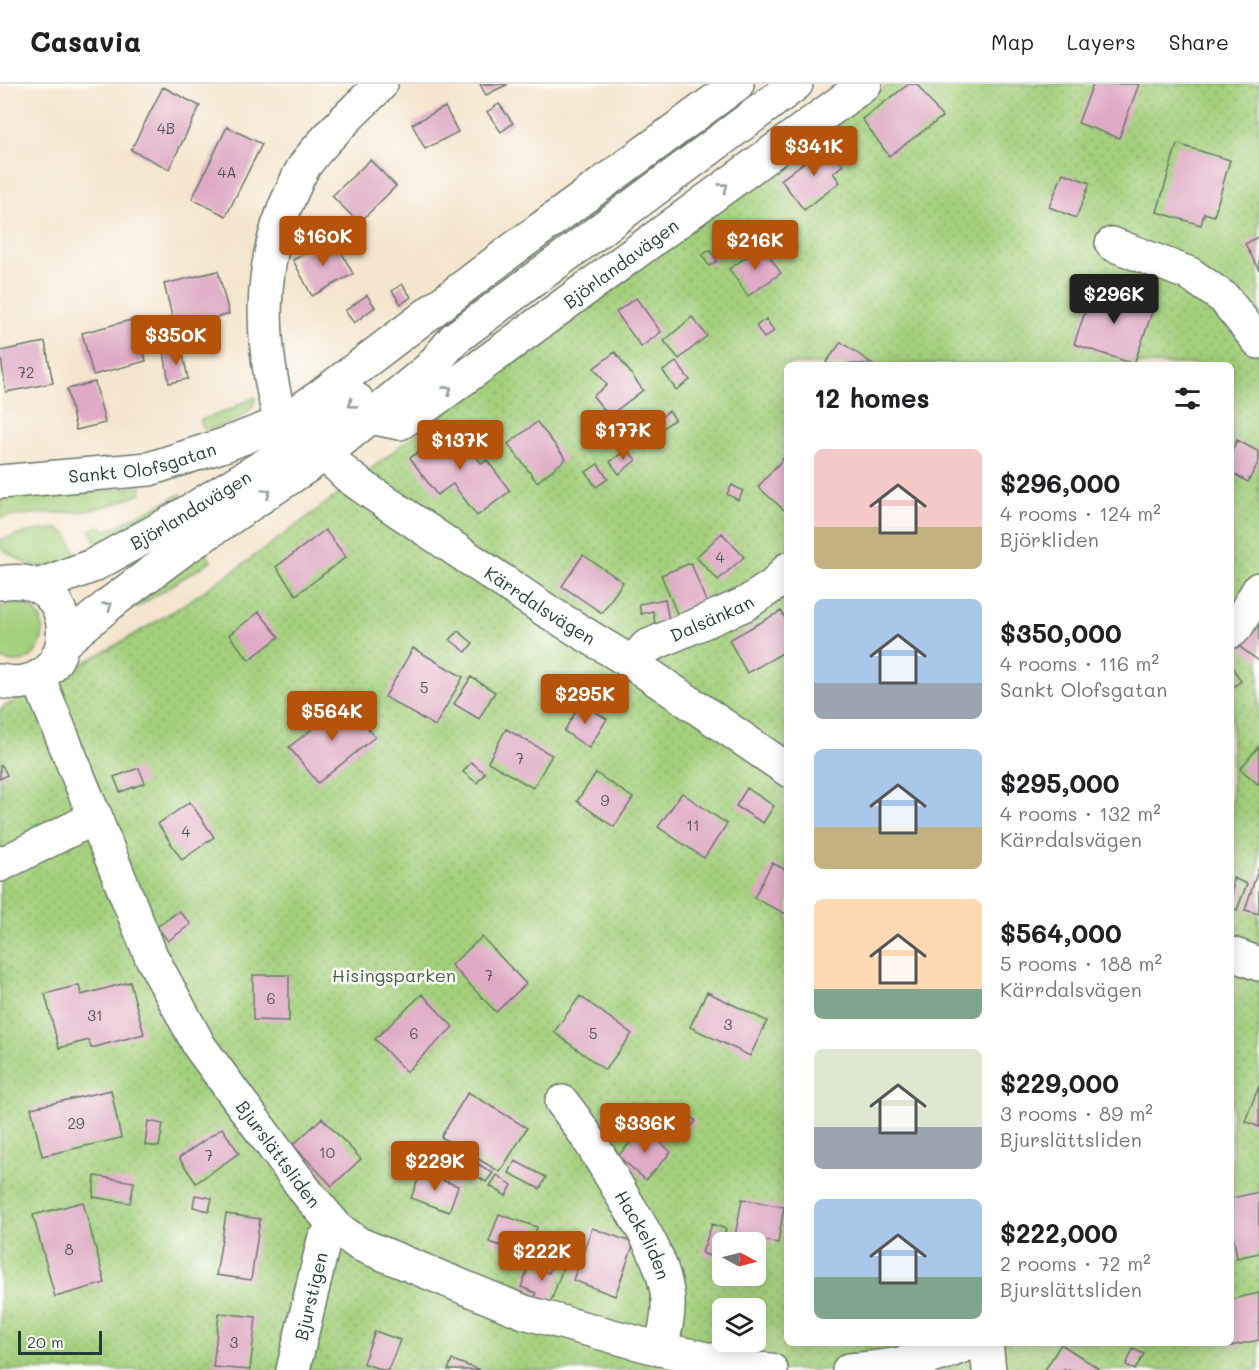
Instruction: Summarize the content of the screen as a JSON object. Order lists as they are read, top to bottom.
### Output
{
  "streets": {
    "street": [
      "Björlandavägen",
      "Sankt Olofsgatan",
      "Kärrdalsvägen",
      "Dalsänkan",
      "Bjurslättsliden",
      "Hackeliden",
      "Bjurstigen"
    ]
  },
  "crossings": [
    ["Björlandavägen", "Sankt Olofsgatan"],
    ["Björlandavägen", "Kärrdalsvägen"],
    ["Björlandavägen", "Bjurslättsliden"],
    ["Kärrdalsvägen", "Dalsänkan"],
    ["Bjurslättsliden", "Hackeliden"],
    ["Bjurslättsliden", "Bjurstigen"]
  ],
  "parks": ["Hisingsparken"],
  "house_numbers": [
    "4B",
    "4A",
    "72",
    "4",
    "5",
    "7",
    "9",
    "11",
    "4",
    "7",
    "6",
    "31",
    "3",
    "6",
    "5",
    "29",
    "10",
    "7",
    "8",
    "3"
  ],
  "scale_bar": "20 m",
  "north": "right",
  "page": {
    "header": "Casavia",
    "nav": ["Map", "Layers", "Share"],
    "price": [
      "$341K",
      "$160K",
      "$216K",
      "$296K",
      "$350K",
      "$177K",
      "$137K",
      "$295K",
      "$564K",
      "$336K",
      "$229K",
      "$222K"
    ],
    "heading": "12 homes",
    "list": [
      {
        "name": "$296,000",
        "note": "4 rooms · 124 m² · Björkliden"
      },
      {
        "name": "$350,000",
        "note": "4 rooms · 116 m² · Sankt Olofsgatan"
      },
      {
        "name": "$295,000",
        "note": "4 rooms · 132 m² · Kärrdalsvägen"
      },
      {
        "name": "$564,000",
        "note": "5 rooms · 188 m² · Kärrdalsvägen"
      },
      {
        "name": "$229,000",
        "note": "3 rooms · 89 m² · Bjurslättsliden"
      },
      {
        "name": "$222,000",
        "note": "2 rooms · 72 m² · Bjurslättsliden"
      }
    ],
    "scale": "20 m"
  }
}
